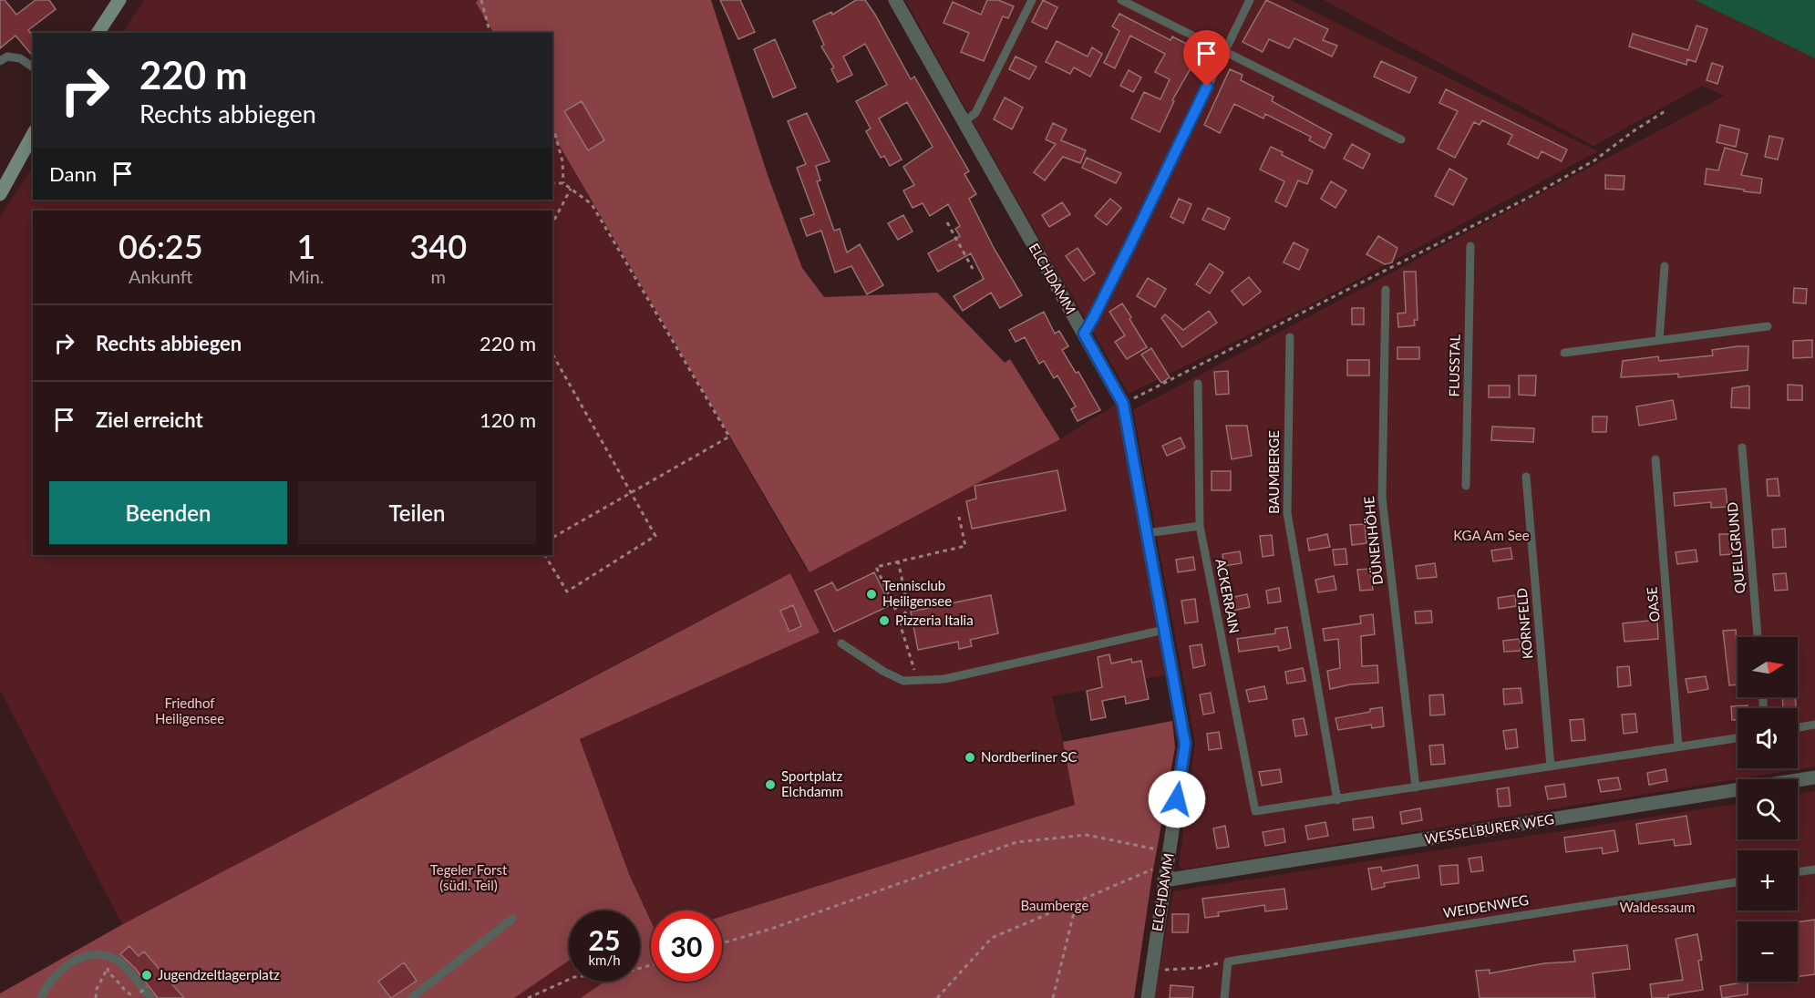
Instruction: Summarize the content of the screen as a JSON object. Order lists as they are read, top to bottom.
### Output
{
  "streets": {
    "street": ["ELCHDAMM", "WESSELBURER WEG"],
    "lane": [
      "FLUSSTAL",
      "BAUMBERGE",
      "DÜNENHÖHE",
      "QUELLGRUND",
      "ACKERRAIN",
      "OASE",
      "KORNFELD",
      "WEIDENWEG"
    ]
  },
  "crossings": [
    ["ELCHDAMM", "WESSELBURER WEG"],
    ["BAUMBERGE", "ACKERRAIN"]
  ],
  "parks": [
    "KGA Am See",
    "Friedhof Heiligensee",
    "Tegeler Forst (südl. Teil)",
    "Baumberge",
    "Waldessaum"
  ],
  "places": [
    "Tennisclub Heiligensee",
    "Pizzeria Italia",
    "Nordberliner SC",
    "Sportplatz Elchdamm",
    "Jugendzeltlagerplatz"
  ],
  "north": "right",
  "page": {
    "turn": ["220 m", "Rechts abbiegen"],
    "then": "Dann",
    "eta": [
      "06:25",
      "Ankunft",
      "1",
      "Min.",
      "340",
      "m"
    ],
    "list": [
      {
        "name": "Rechts abbiegen",
        "value": "220 m"
      },
      {
        "name": "Ziel erreicht",
        "value": "120 m"
      }
    ],
    "buttons": ["Beenden", "Teilen"],
    "map_buttons": ["+", "−"],
    "speed": "25 km/h",
    "limit": "30"
  }
}
